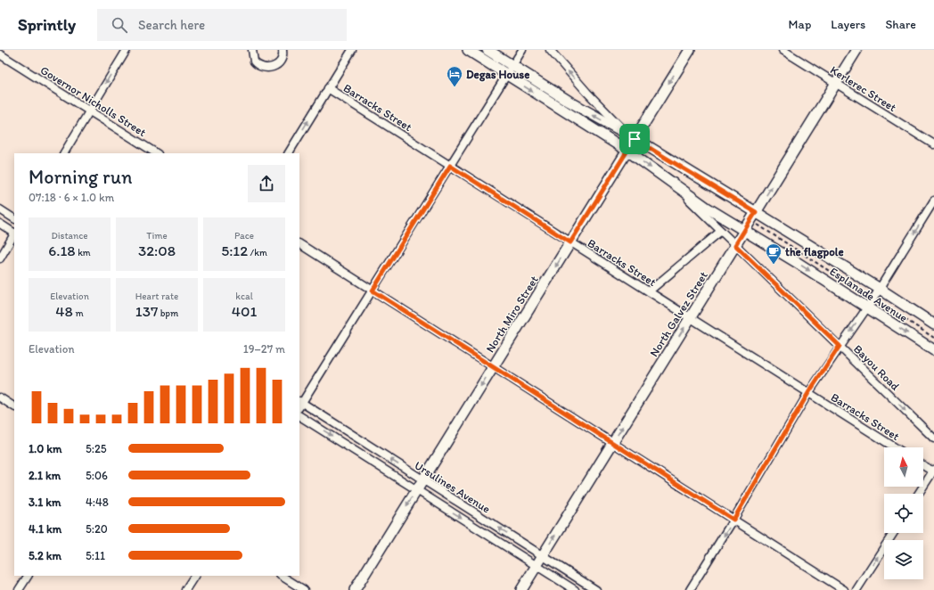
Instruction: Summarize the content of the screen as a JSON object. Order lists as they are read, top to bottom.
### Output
{
  "streets": {
    "street": [
      "Kerlerec Street",
      "Governor Nicholls Street",
      "Barracks Street",
      "Esplanade Avenue",
      "North Miro Street",
      "North Galvez Street",
      "Bayou Road",
      "Ursulines Avenue"
    ]
  },
  "crossings": [
    ["Kerlerec Street", "North Galvez Street"],
    ["Barracks Street", "North Miro Street"],
    ["Barracks Street", "North Galvez Street"],
    ["Esplanade Avenue", "North Miro Street"],
    ["Esplanade Avenue", "North Galvez Street"],
    ["Esplanade Avenue", "Bayou Road"],
    ["North Miro Street", "Ursulines Avenue"],
    ["North Galvez Street", "Bayou Road"],
    ["North Galvez Street", "Ursulines Avenue"]
  ],
  "one_way": ["North Miro Street", "North Galvez Street", "Bayou Road"],
  "places": {
    "hotel": ["Degas House"],
    "cafe": ["the flagpole"]
  },
  "north": "top",
  "page": {
    "header": "Sprintly",
    "search": "Search here",
    "nav": ["Map", "Layers", "Share"],
    "heading": ["Morning run", "07:18 · 6 × 1.0 km"],
    "stats": [
      ["Distance", "6.18 km"],
      ["Time", "32:08"],
      ["Pace", "5:12 /km"],
      ["Elevation", "48 m"],
      ["Heart rate", "137 bpm"],
      ["kcal", "401"]
    ],
    "chart": ["Elevation", "19–27 m"],
    "list": [
      {
        "name": "1.0 km",
        "note": "5:25"
      },
      {
        "name": "2.1 km",
        "note": "5:06"
      },
      {
        "name": "3.1 km",
        "note": "4:48"
      },
      {
        "name": "4.1 km",
        "note": "5:20"
      },
      {
        "name": "5.2 km",
        "note": "5:11"
      }
    ]
  }
}
